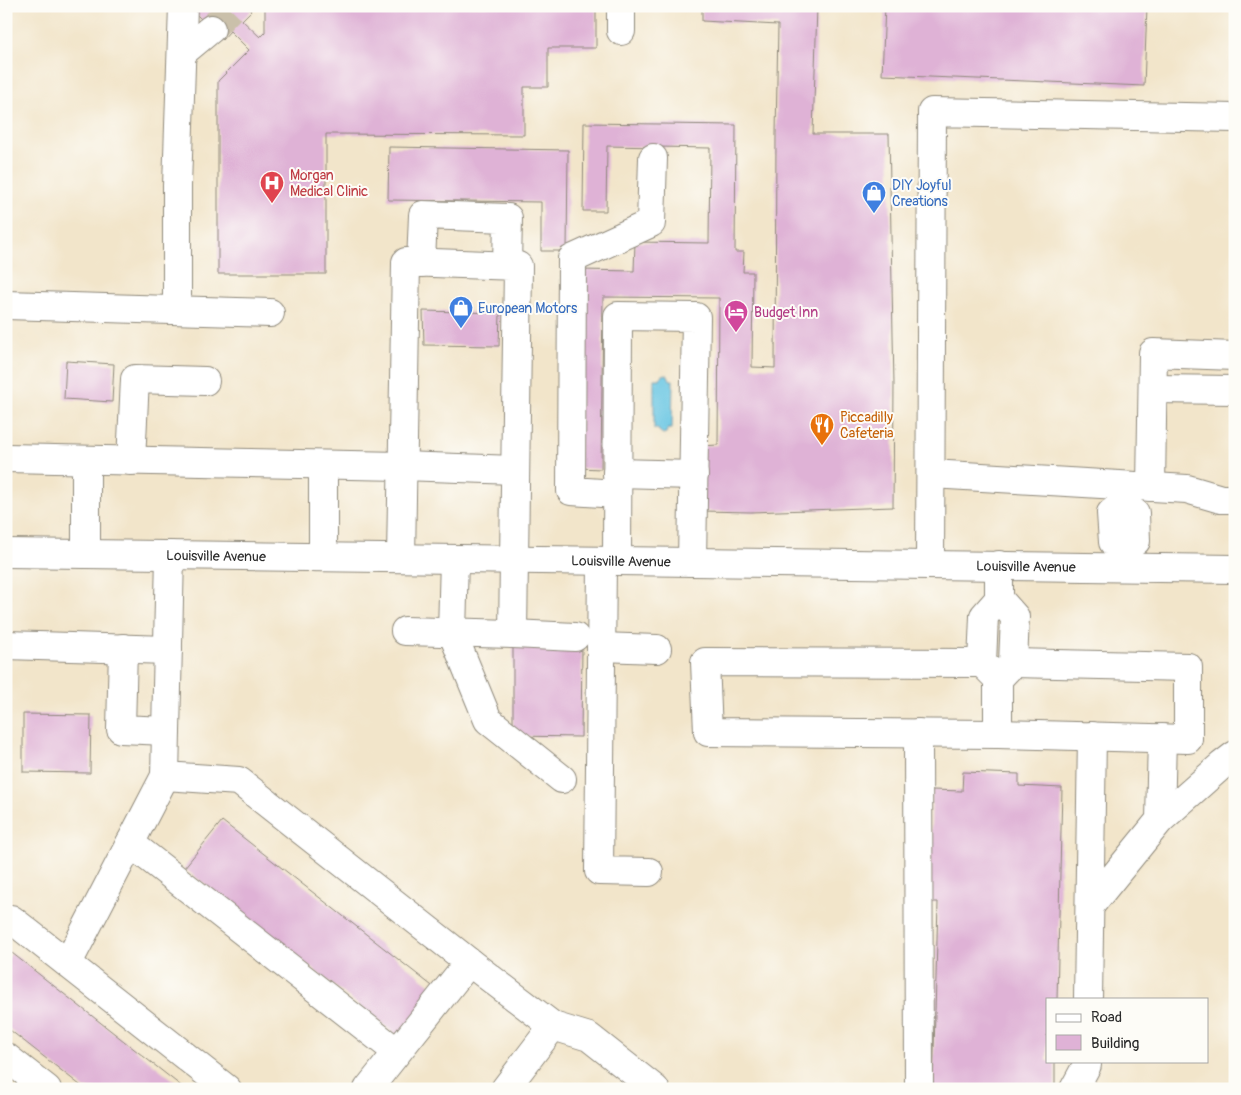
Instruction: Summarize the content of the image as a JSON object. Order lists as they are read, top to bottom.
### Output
{
  "streets": {
    "main road": ["Louisville Avenue"]
  },
  "places": {
    "hospital": ["Morgan Medical Clinic"],
    "shop": ["DIY Joyful Creations", "European Motors"],
    "hotel": ["Budget Inn"],
    "restaurant": ["Piccadilly Cafeteria"]
  },
  "legend": ["Road", "Building"]
}
